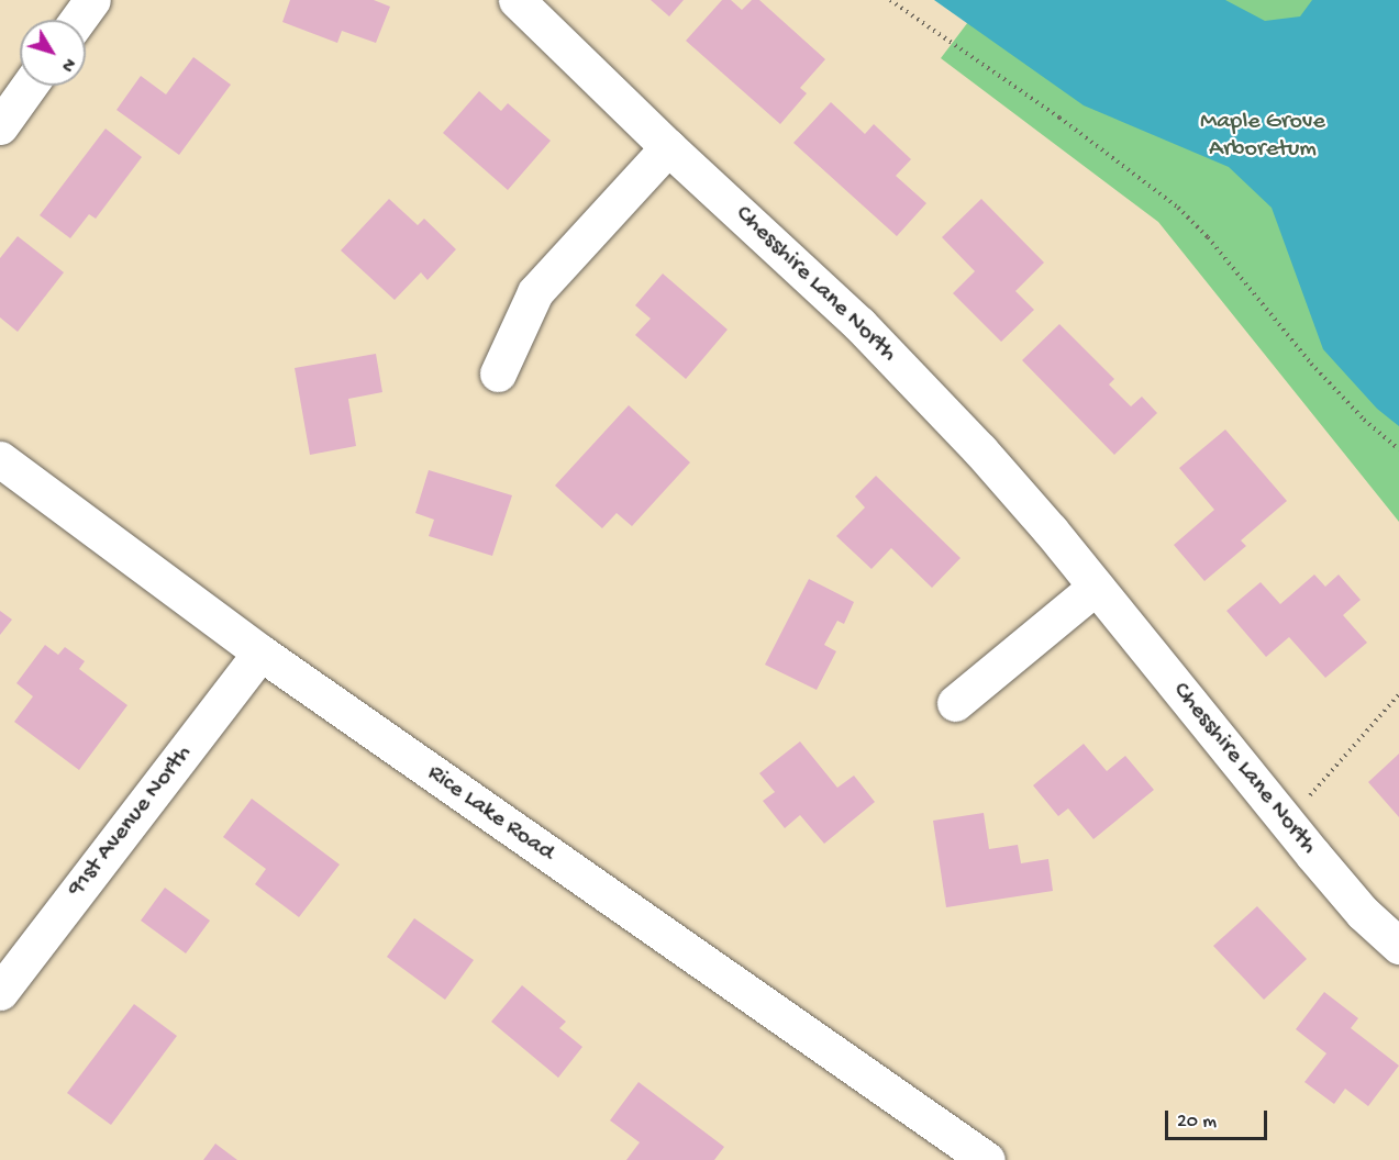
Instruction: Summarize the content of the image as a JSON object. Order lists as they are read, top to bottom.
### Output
{
  "streets": {
    "street": ["Chesshire Lane North", "Rice Lake Road", "91st Avenue North"]
  },
  "crossings": [
    ["Rice Lake Road", "91st Avenue North"]
  ],
  "parks": ["Maple Grove Arboretum"],
  "scale_bar": "20 m",
  "north": "bottom right"
}
